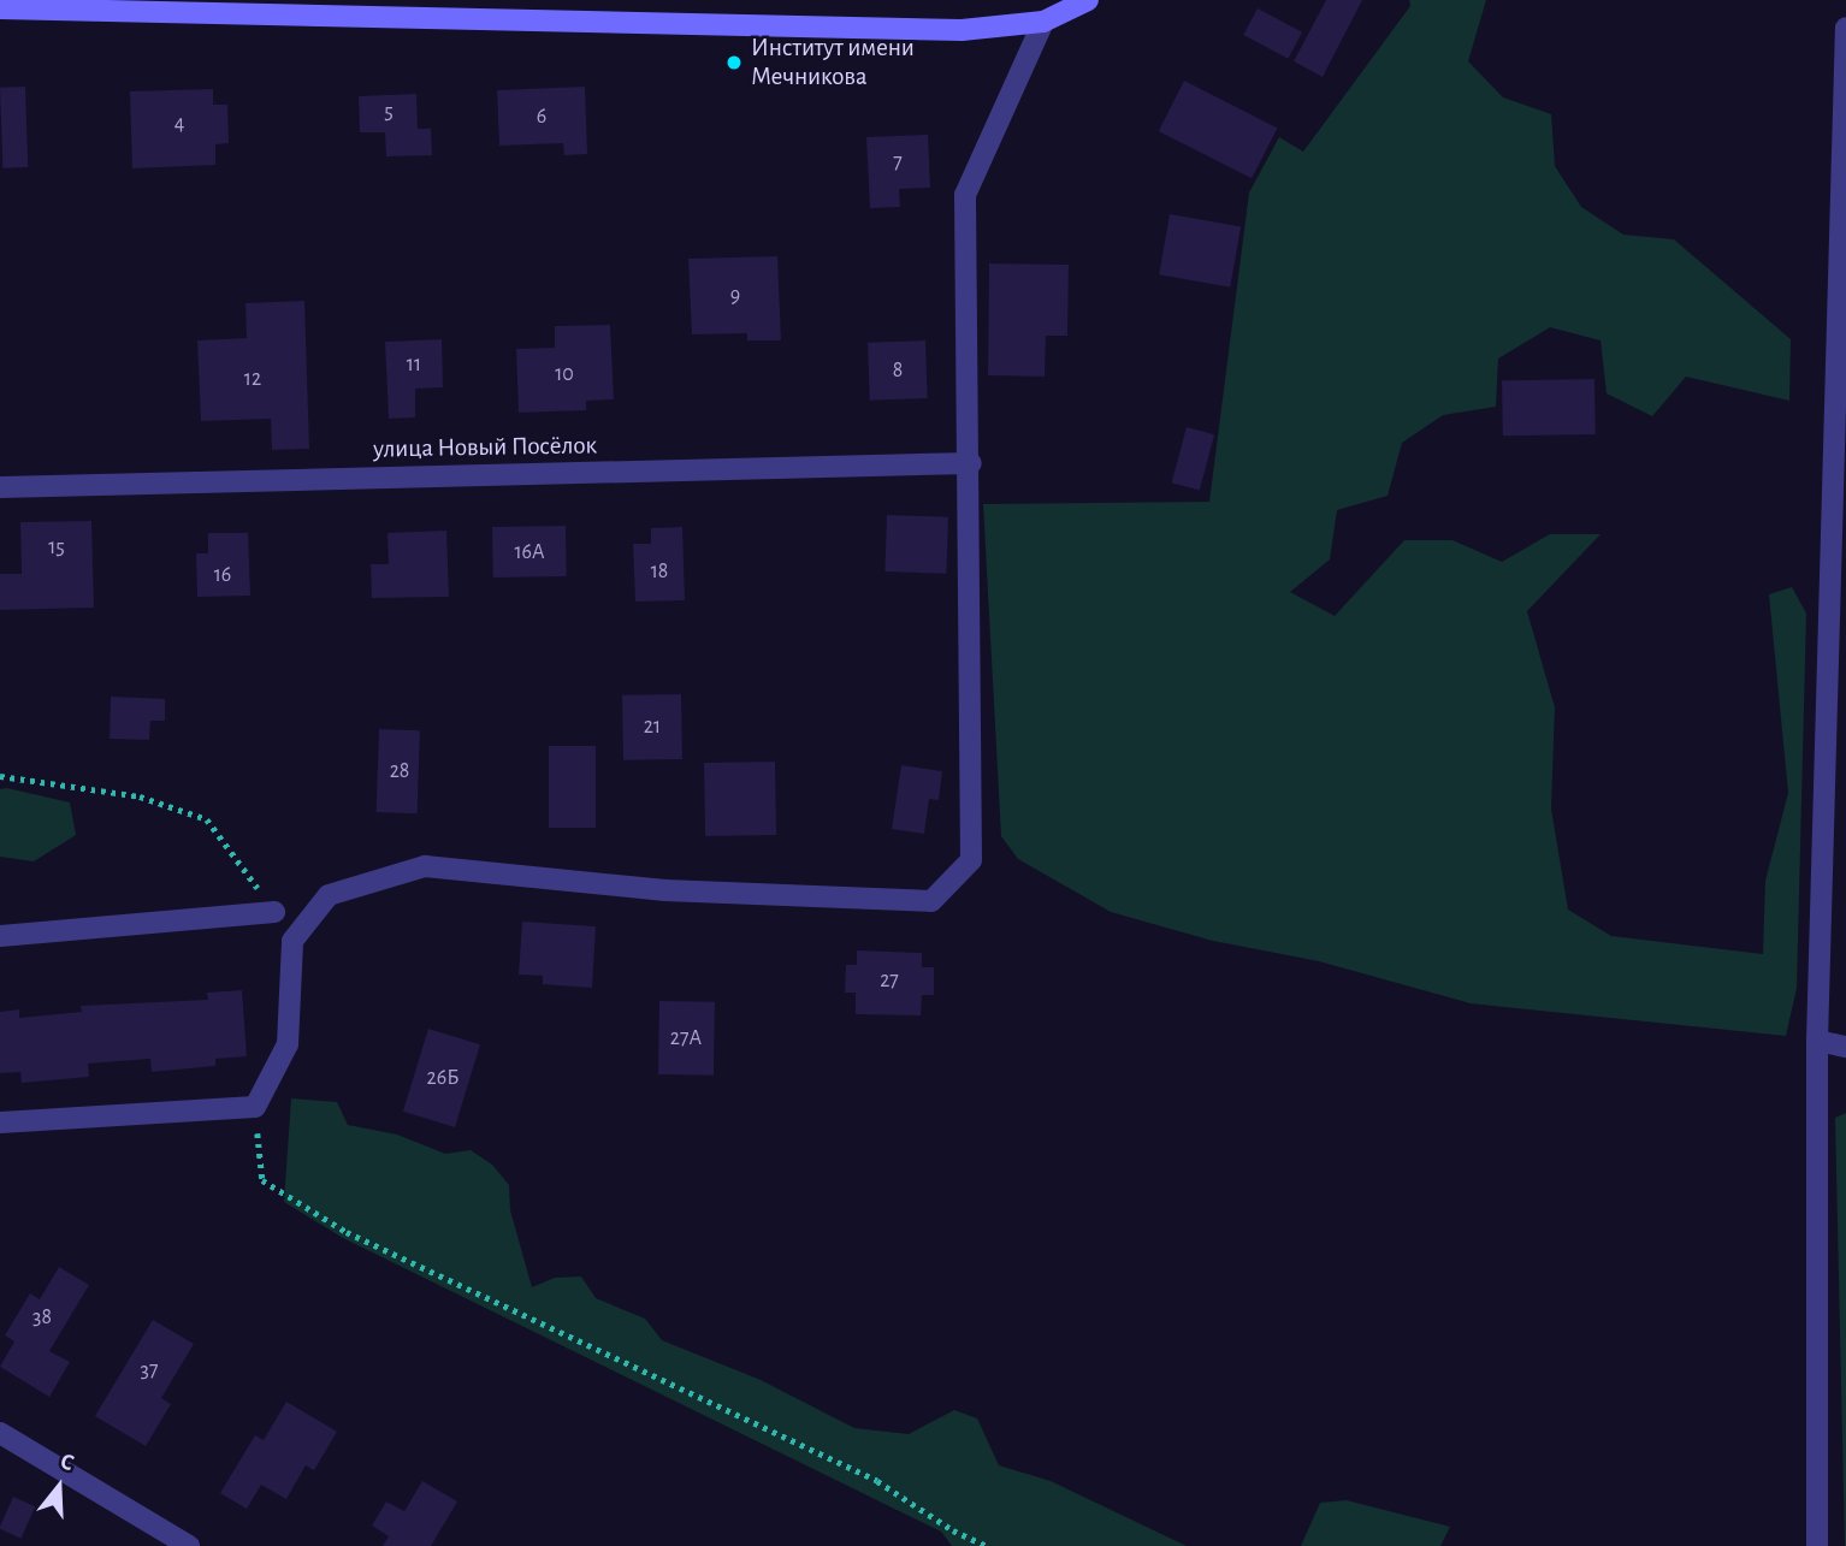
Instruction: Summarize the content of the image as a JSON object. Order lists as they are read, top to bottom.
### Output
{
  "streets": {
    "street": ["улица Новый Посёлок"]
  },
  "places": ["Институт имени Мечникова"],
  "house_numbers": [
    "5",
    "6",
    "4",
    "7",
    "9",
    "11",
    "8",
    "10",
    "12",
    "15",
    "16А",
    "18",
    "16",
    "21",
    "28",
    "27",
    "27А",
    "26Б",
    "38",
    "37"
  ],
  "north": "top"
}
